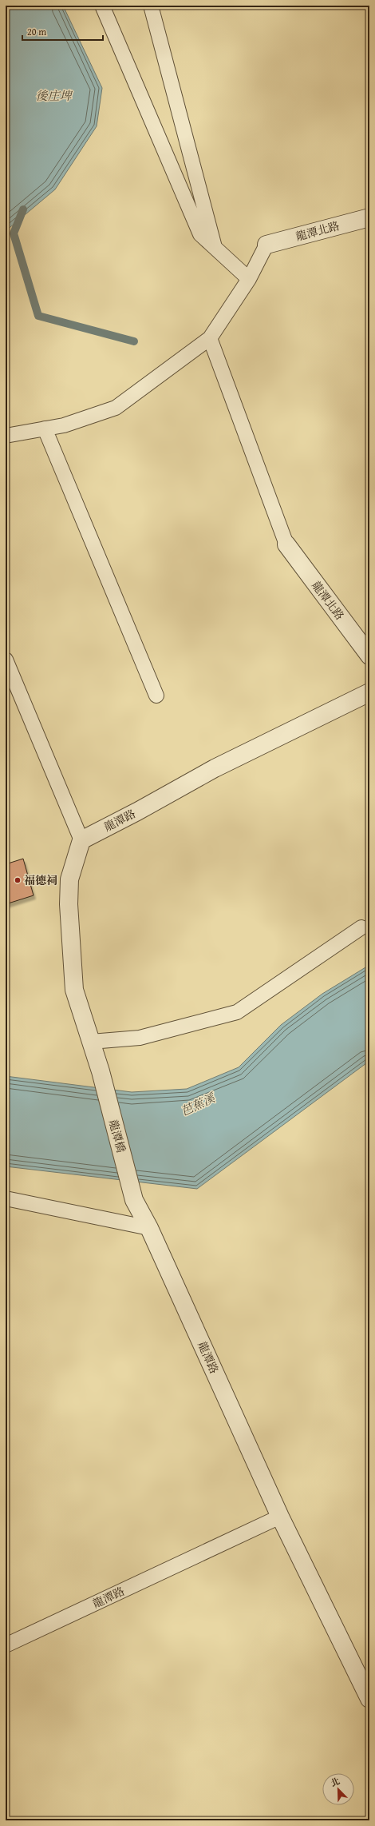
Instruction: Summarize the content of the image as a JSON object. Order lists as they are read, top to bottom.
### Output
{
  "streets": {
    "street": ["龍潭北路", "龍潭路", "龍潭橋"]
  },
  "crossings": [
    ["龍潭路", "龍潭橋"]
  ],
  "water": ["後庄埤", "芭蕉溪"],
  "places": ["福德祠"],
  "scale_bar": "20 m",
  "north": "top left"
}
